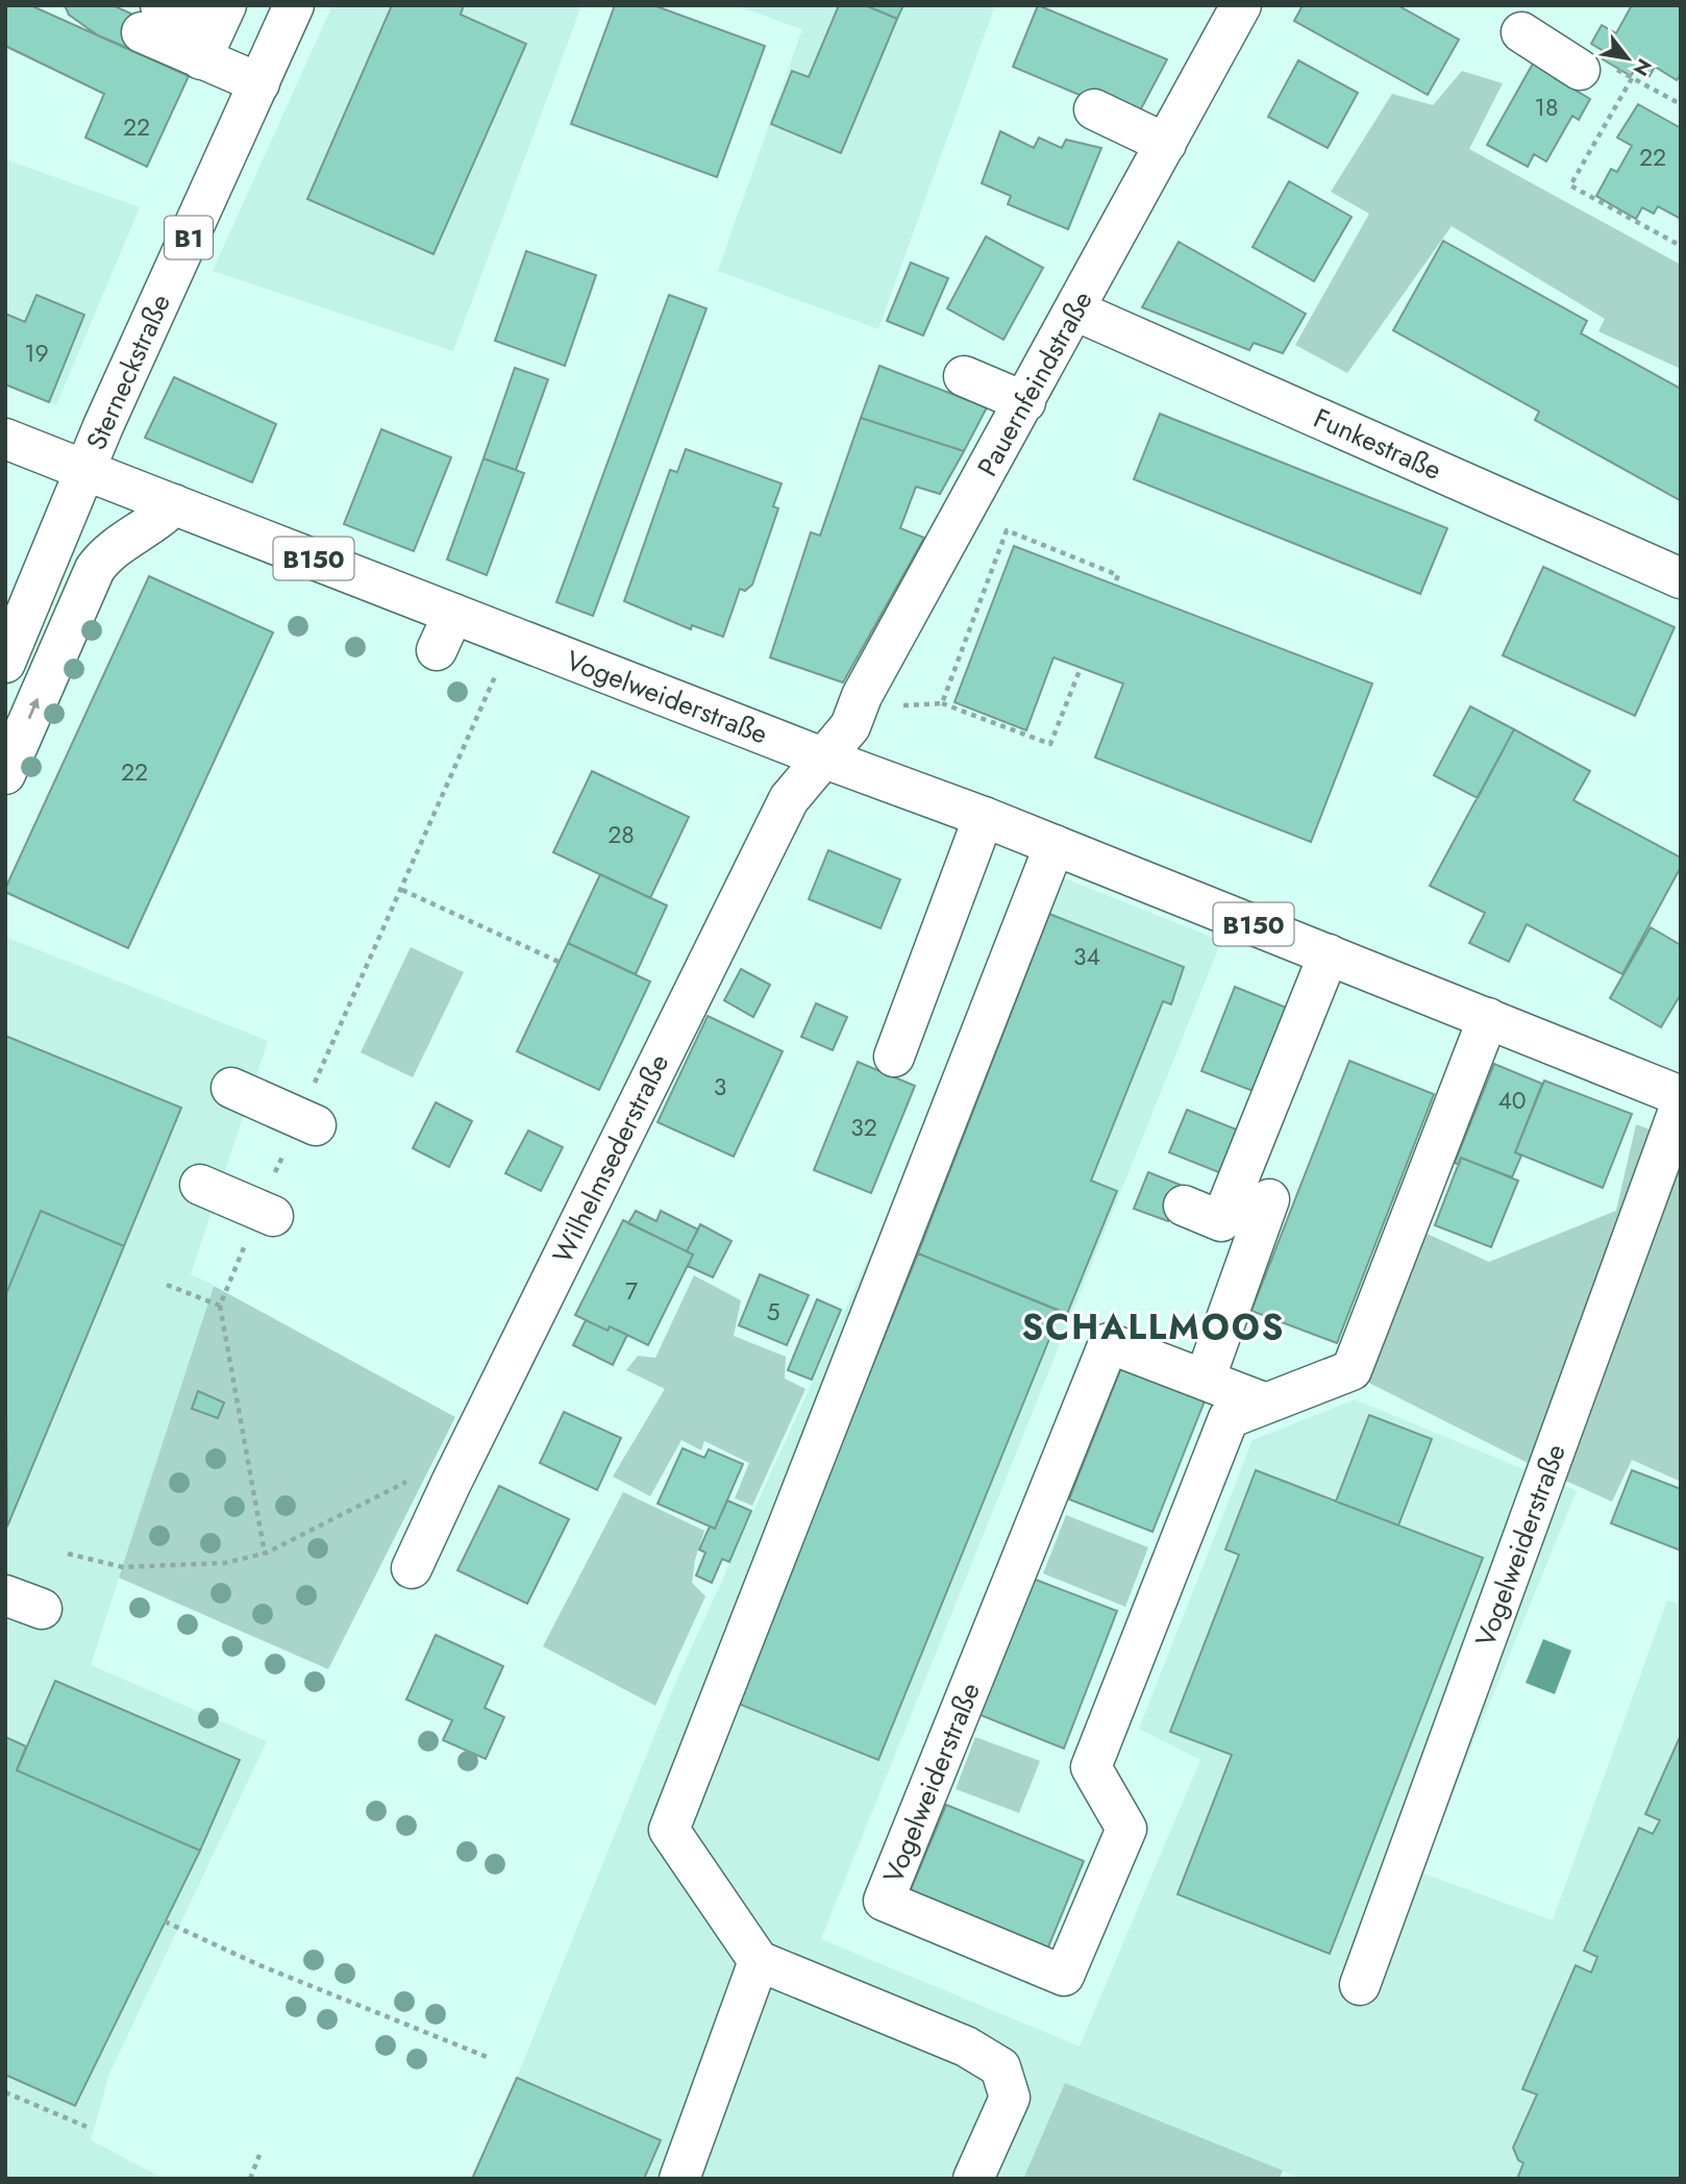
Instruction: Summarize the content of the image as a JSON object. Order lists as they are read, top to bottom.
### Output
{
  "streets": {
    "main road": [
      "B1",
      "Sterneckstraße",
      "Pauernfeindstraße",
      "Funkestraße",
      "B150",
      "Vogelweiderstraße",
      "Wilhelmsederstraße"
    ]
  },
  "crossings": [
    ["Sterneckstraße", "Vogelweiderstraße"],
    ["Pauernfeindstraße", "Funkestraße"],
    ["Pauernfeindstraße", "Vogelweiderstraße"],
    ["Pauernfeindstraße", "Wilhelmsederstraße"],
    ["Vogelweiderstraße", "Wilhelmsederstraße"]
  ],
  "districts": ["SCHALLMOOS"],
  "house_numbers": [
    "18",
    "22",
    "22",
    "19",
    "22",
    "28",
    "34",
    "3",
    "40",
    "32",
    "7",
    "5"
  ],
  "north": "bottom right"
}
